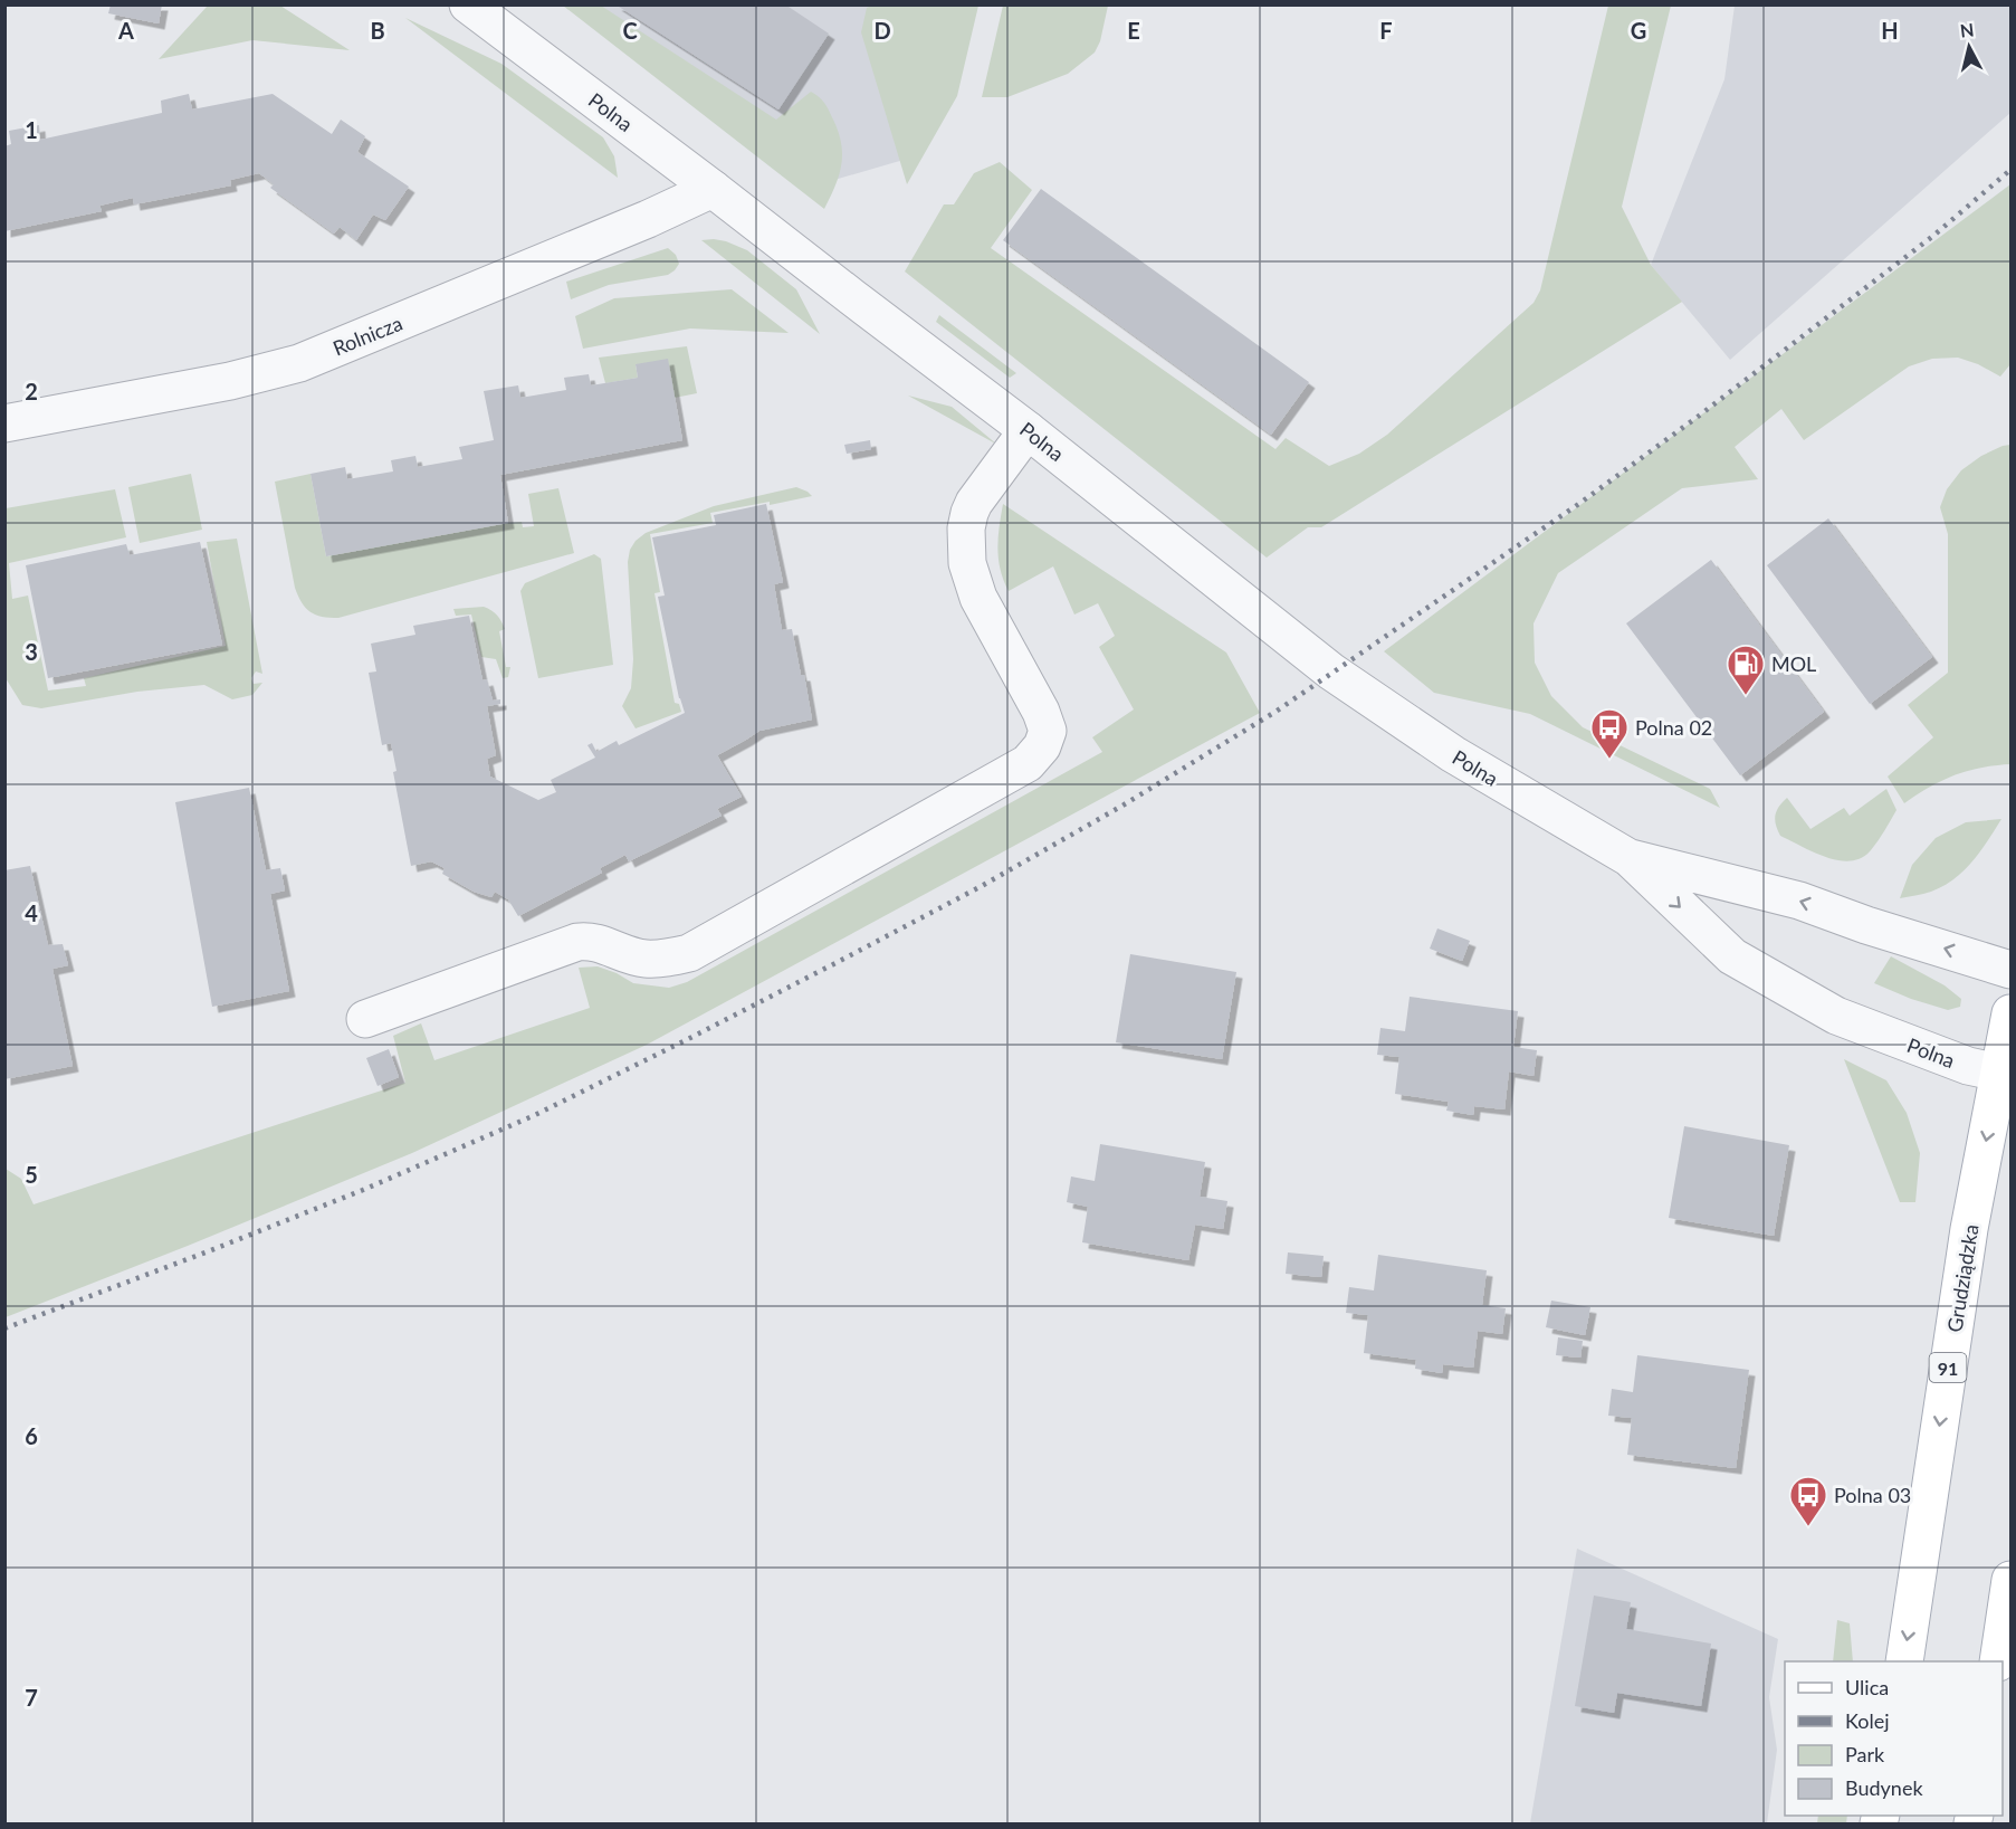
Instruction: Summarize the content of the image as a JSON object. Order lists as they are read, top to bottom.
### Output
{
  "streets": {
    "main road": ["Grudziądzka", "91"],
    "street": ["Polna", "Rolnicza"]
  },
  "crossings": [
    ["Polna", "Rolnicza"],
    ["Polna", "Grudziądzka"]
  ],
  "one_way": ["Grudziądzka"],
  "places": {
    "fuel station": ["MOL"],
    "bus stop": ["Polna 02", "Polna 03"]
  },
  "legend": [
    "Ulica",
    "Kolej",
    "Park",
    "Budynek"
  ],
  "north": "top",
  "grid": {
    "columns": [
      "A",
      "B",
      "C",
      "D",
      "E",
      "F",
      "G",
      "H"
    ],
    "rows": [
      "1",
      "2",
      "3",
      "4",
      "5",
      "6",
      "7"
    ]
  }
}
